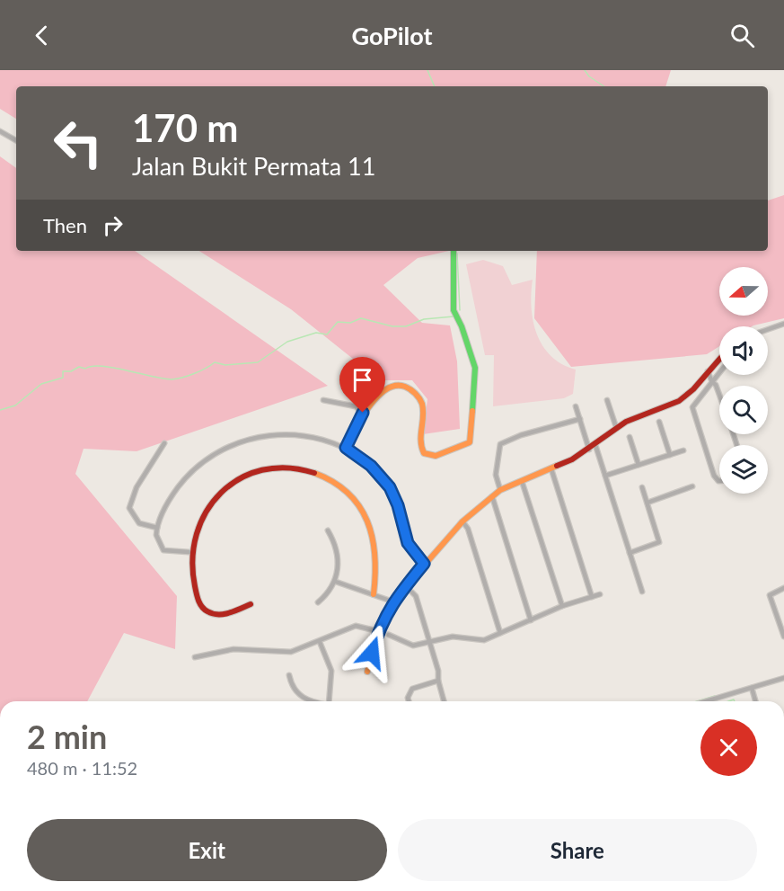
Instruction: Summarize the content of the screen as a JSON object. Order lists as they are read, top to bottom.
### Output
{
  "north": "left",
  "page": {
    "header": "GoPilot",
    "turn": ["170 m", "Jalan Bukit Permata 11"],
    "then": "Then",
    "heading": ["2 min", "480 m · 11:52"],
    "buttons": ["Exit", "Share"]
  }
}
